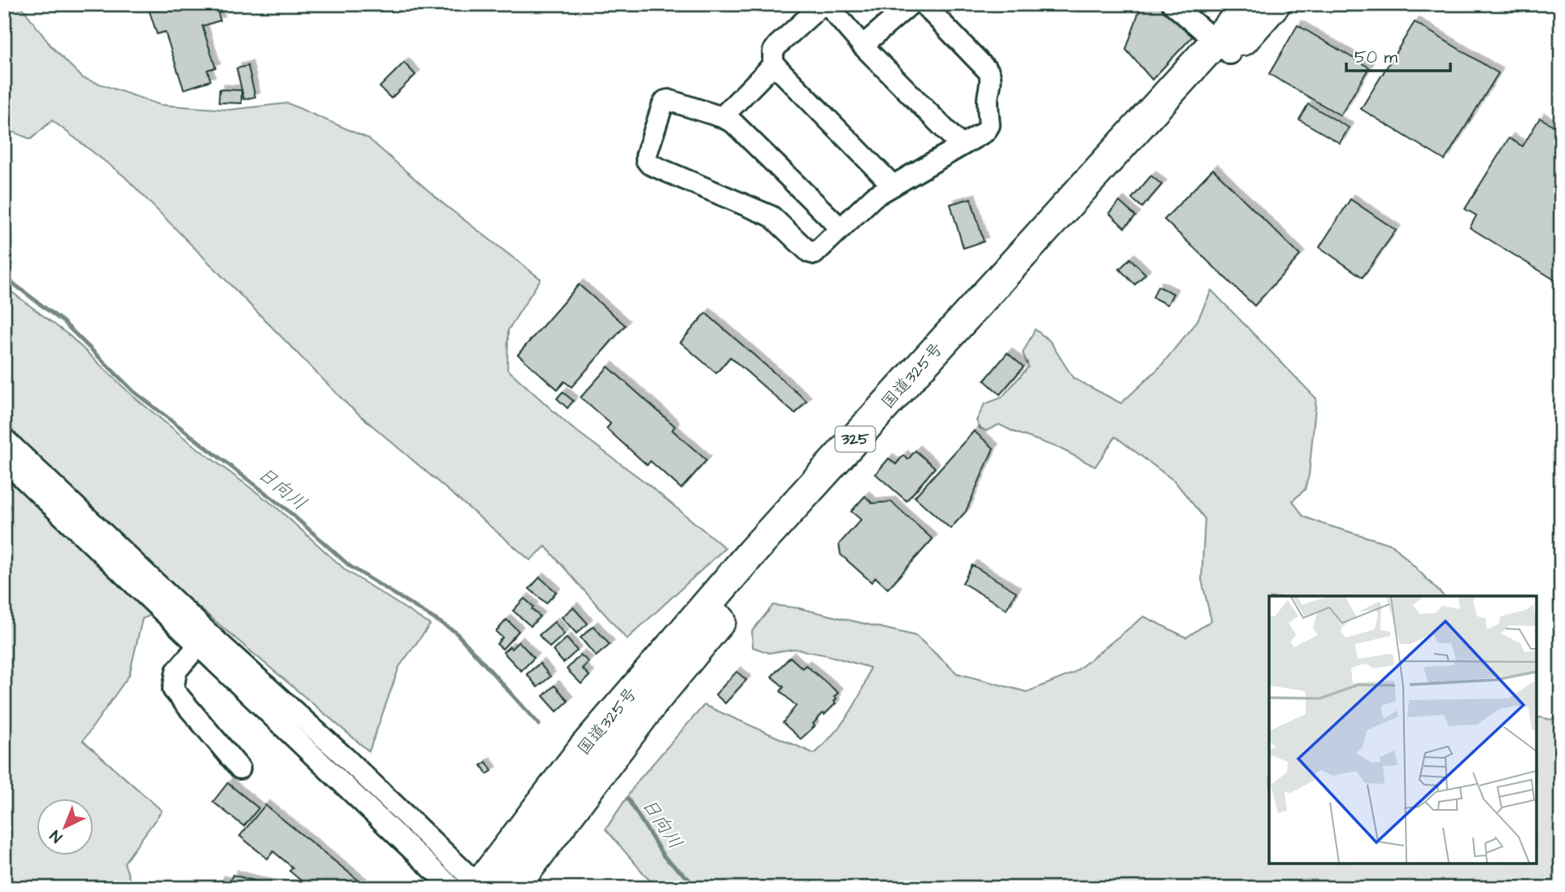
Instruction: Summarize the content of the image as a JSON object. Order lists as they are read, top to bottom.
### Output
{
  "streets": {
    "highway": ["国道325号", "325"]
  },
  "water": ["日向川"],
  "scale_bar": "50 m",
  "north": "bottom left"
}
